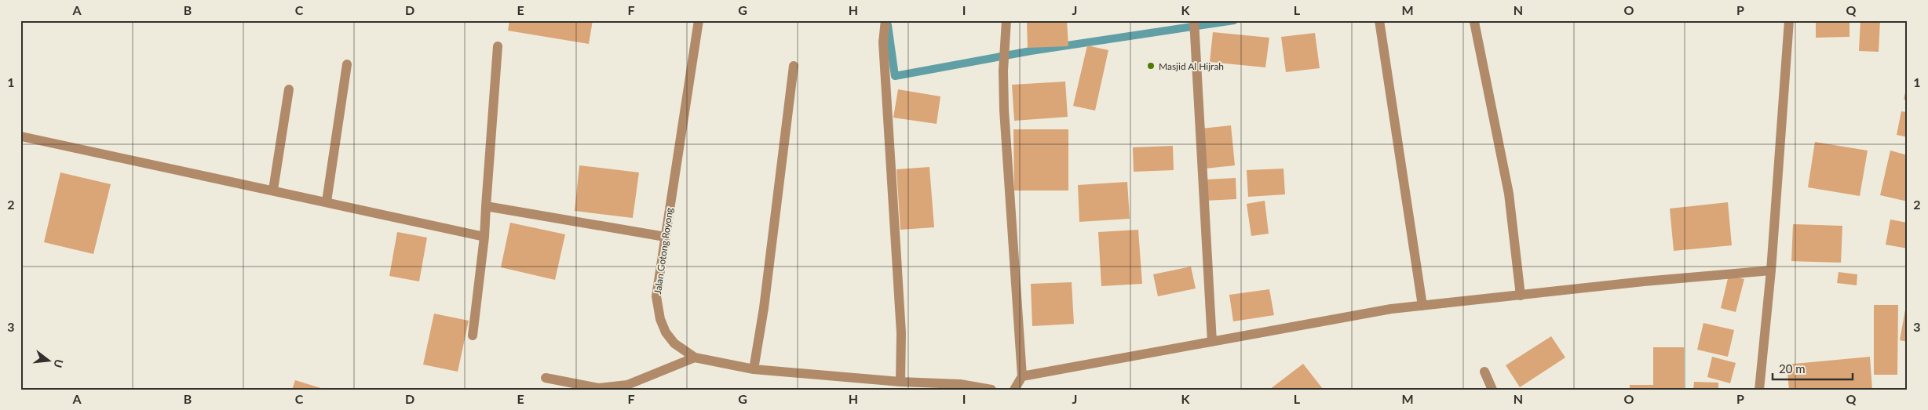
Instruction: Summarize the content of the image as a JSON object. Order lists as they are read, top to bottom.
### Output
{
  "streets": {
    "street": ["Jalan Gotong Royong"]
  },
  "places": ["Masjid Al Hijrah"],
  "scale_bar": "20 m",
  "north": "right",
  "grid": {
    "columns": [
      "A",
      "B",
      "C",
      "D",
      "E",
      "F",
      "G",
      "H",
      "I",
      "J",
      "K",
      "L",
      "M",
      "N",
      "O",
      "P",
      "Q"
    ],
    "rows": ["1", "2", "3"]
  }
}
